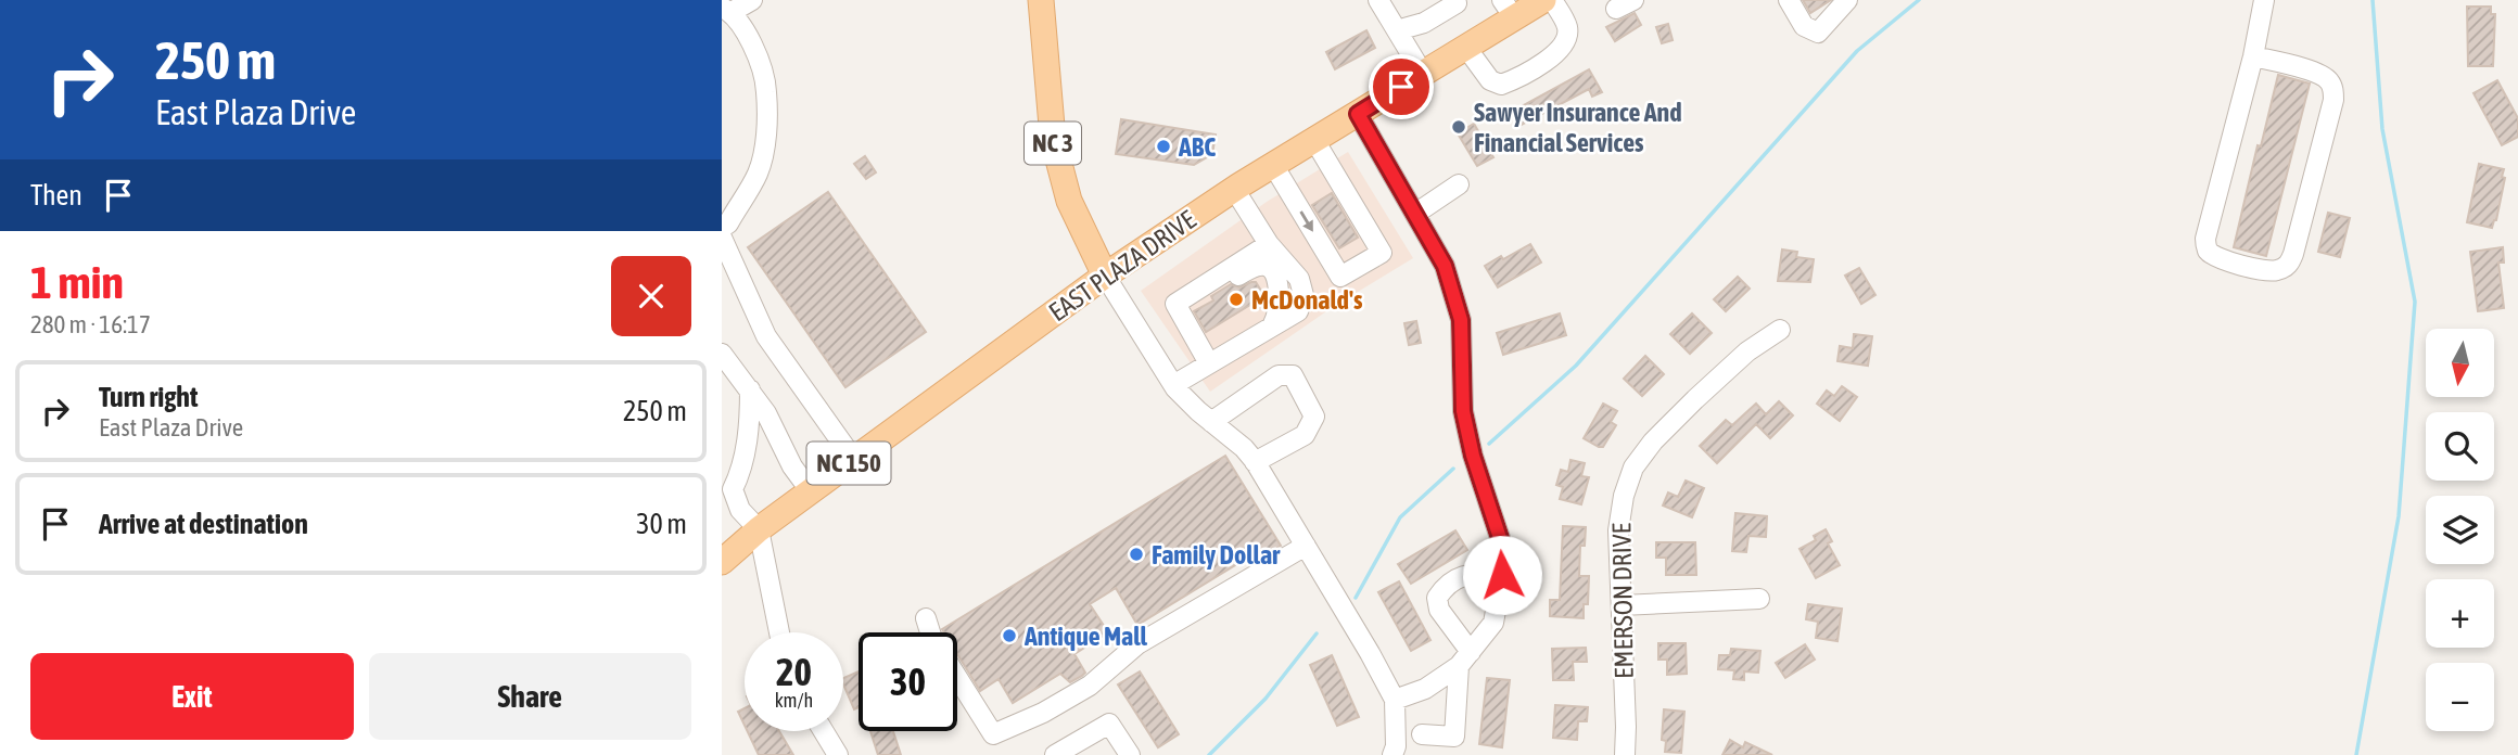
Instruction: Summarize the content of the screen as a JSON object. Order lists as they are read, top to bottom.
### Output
{
  "streets": {
    "main road": ["NC 3", "EAST PLAZA DRIVE", "NC 150"],
    "street": ["EMERSON DRIVE"]
  },
  "crossings": [
    ["NC 3", "EAST PLAZA DRIVE"]
  ],
  "places": [
    "Sawyer Insurance And Financial Services",
    "ABC",
    "McDonald's",
    "Family Dollar",
    "Antique Mall"
  ],
  "north": "bottom",
  "page": {
    "turn": ["250 m", "East Plaza Drive"],
    "then": "Then",
    "heading": ["1 min", "280 m · 16:17"],
    "map_buttons": ["+", "−"],
    "list": [
      {
        "name": "Turn right",
        "note": "East Plaza Drive",
        "value": "250 m"
      },
      {
        "name": "Arrive at destination",
        "value": "30 m"
      }
    ],
    "speed": "20 km/h",
    "limit": "30",
    "buttons": ["Exit", "Share"]
  }
}
